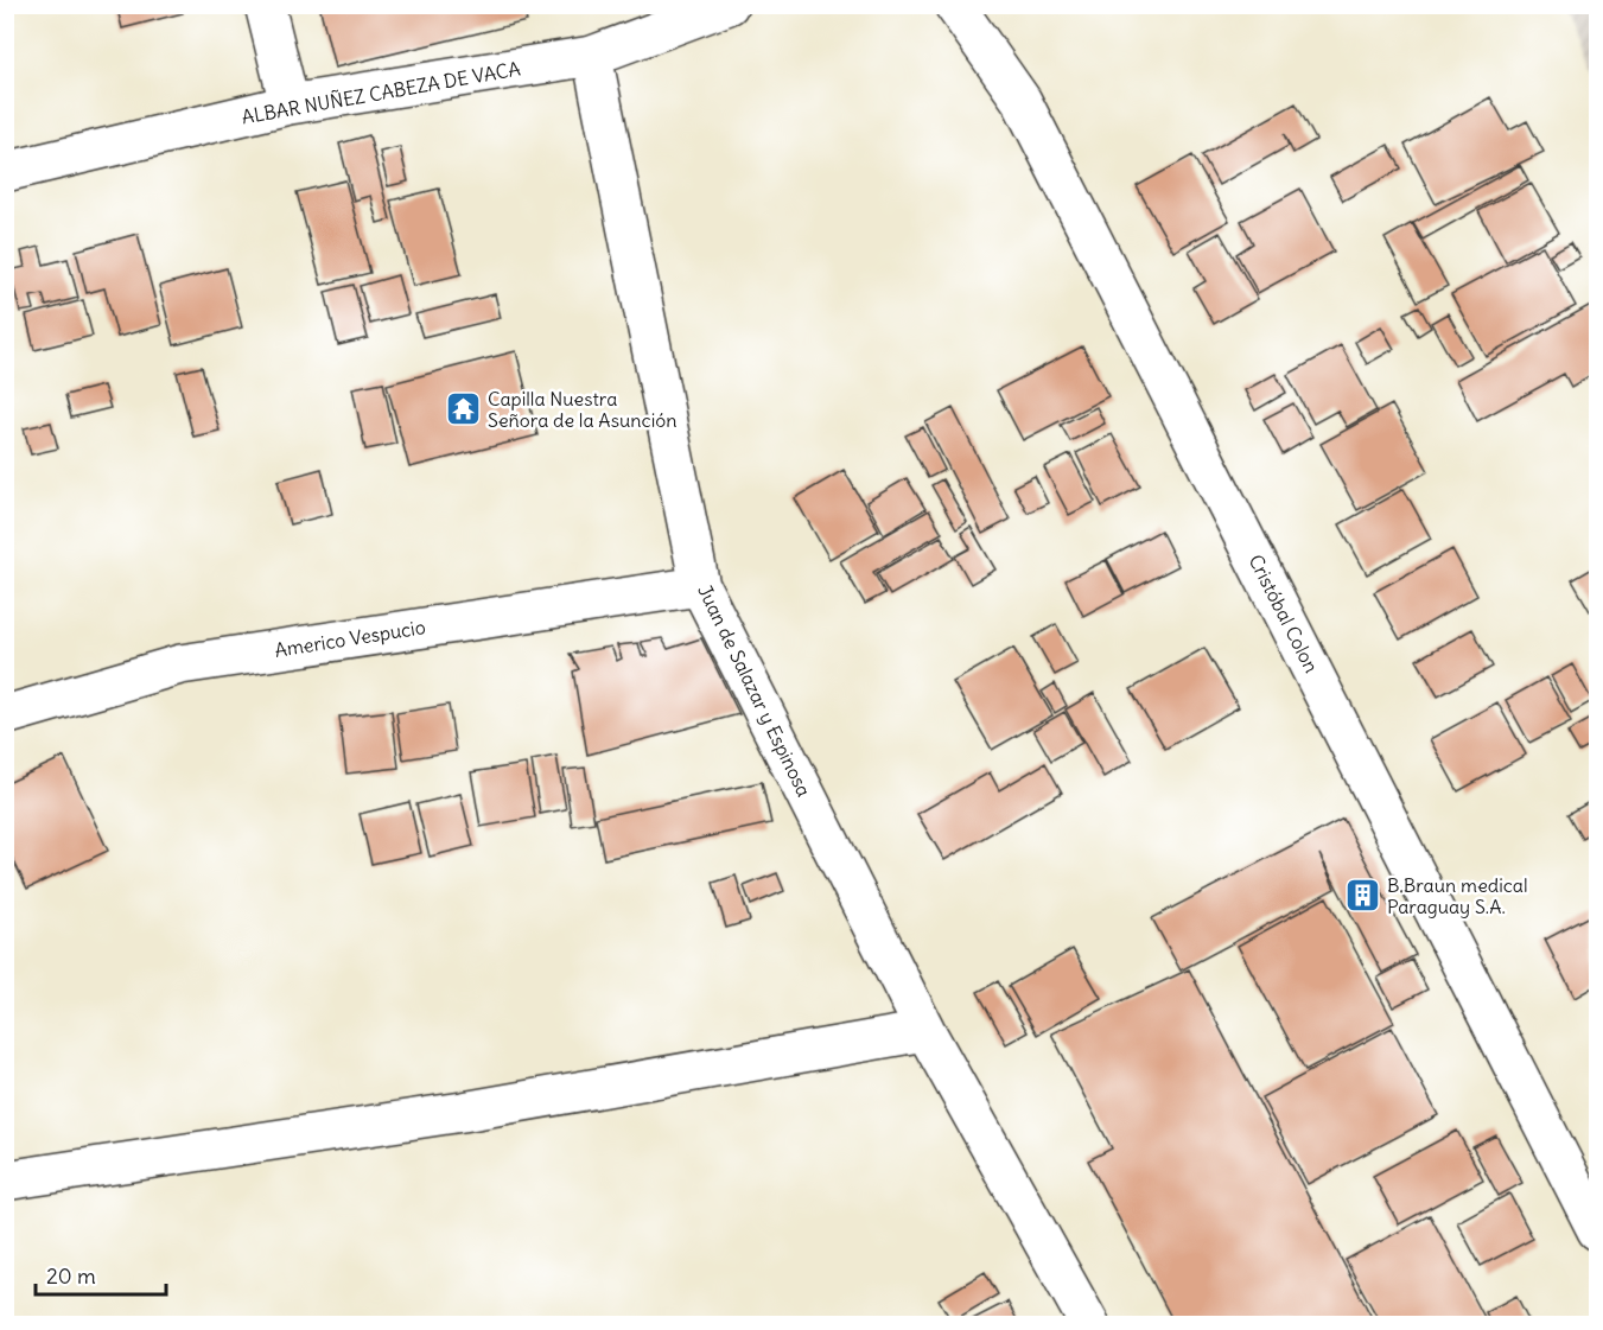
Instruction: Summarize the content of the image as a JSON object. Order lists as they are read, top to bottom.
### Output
{
  "streets": {
    "street": [
      "ALBAR NUÑEZ CABEZA DE VACA",
      "Cristóbal Colon",
      "Americo Vespucio",
      "Juan de Salazar y Espinosa"
    ]
  },
  "crossings": [
    ["ALBAR NUÑEZ CABEZA DE VACA", "Juan de Salazar y Espinosa"],
    ["Americo Vespucio", "Juan de Salazar y Espinosa"]
  ],
  "places": {
    "temple": ["Capilla Nuestra Señora de la Asunción"],
    "building": ["B.Braun medical Paraguay S.A."]
  },
  "scale_bar": "20 m"
}
